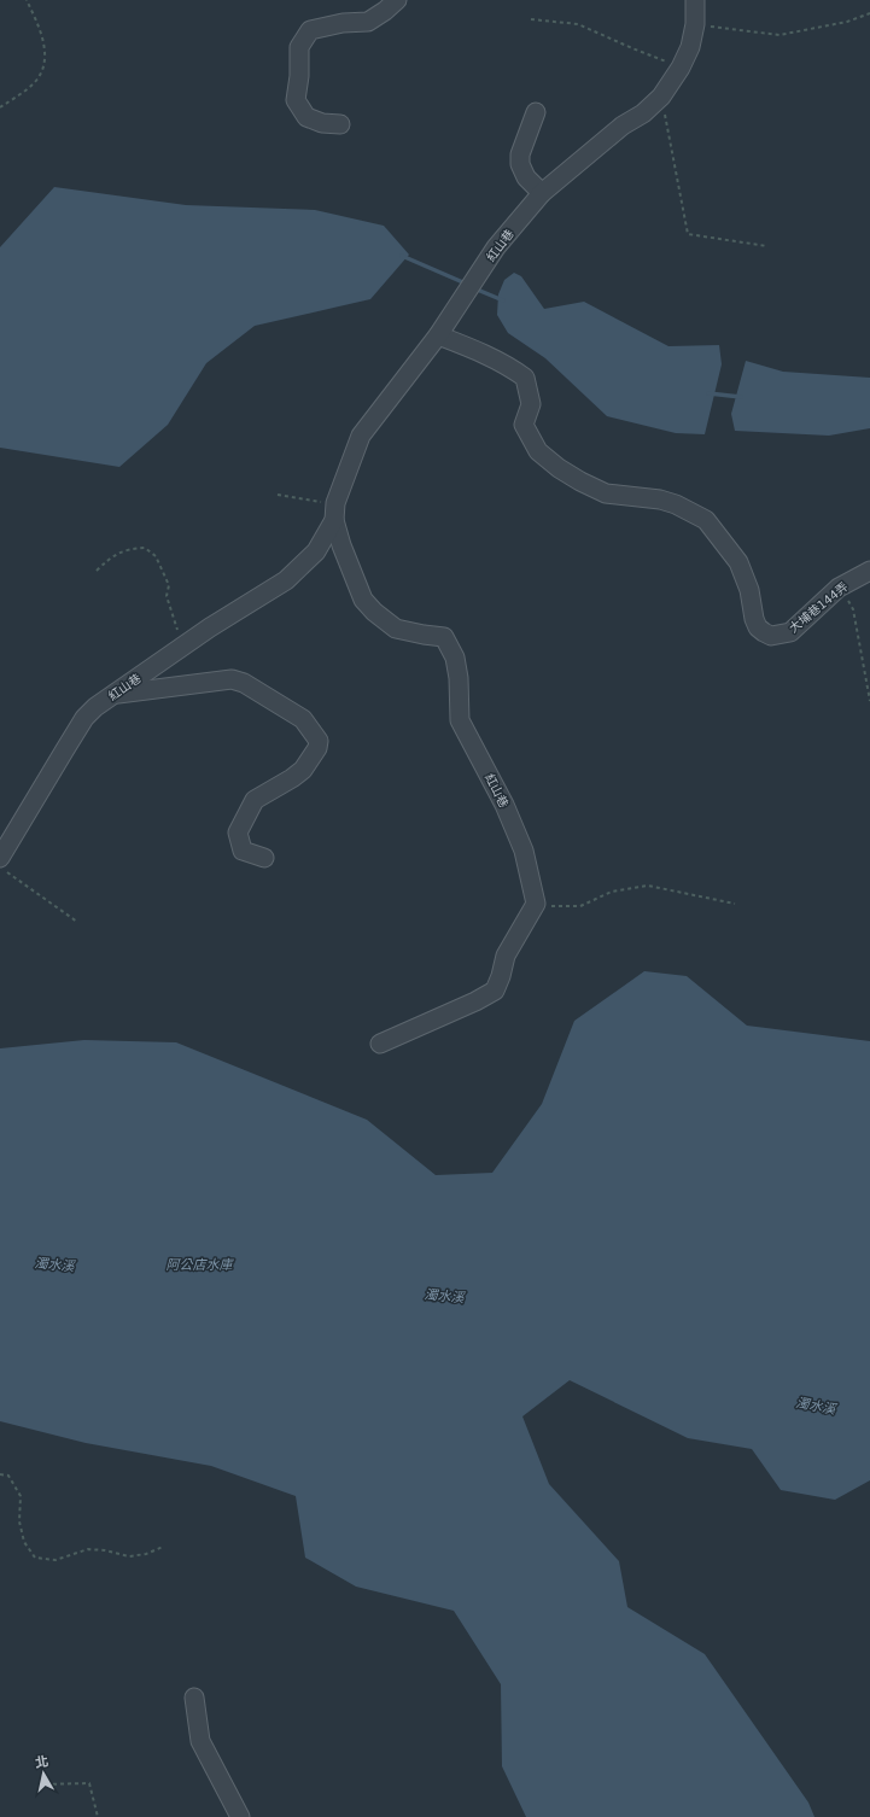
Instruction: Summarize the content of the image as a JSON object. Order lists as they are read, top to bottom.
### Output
{
  "streets": {
    "street": ["紅山巷", "大埔巷144弄"]
  },
  "crossings": [
    ["紅山巷", "大埔巷144弄"]
  ],
  "water": ["濁水溪", "阿公店水庫"],
  "north": "top"
}
